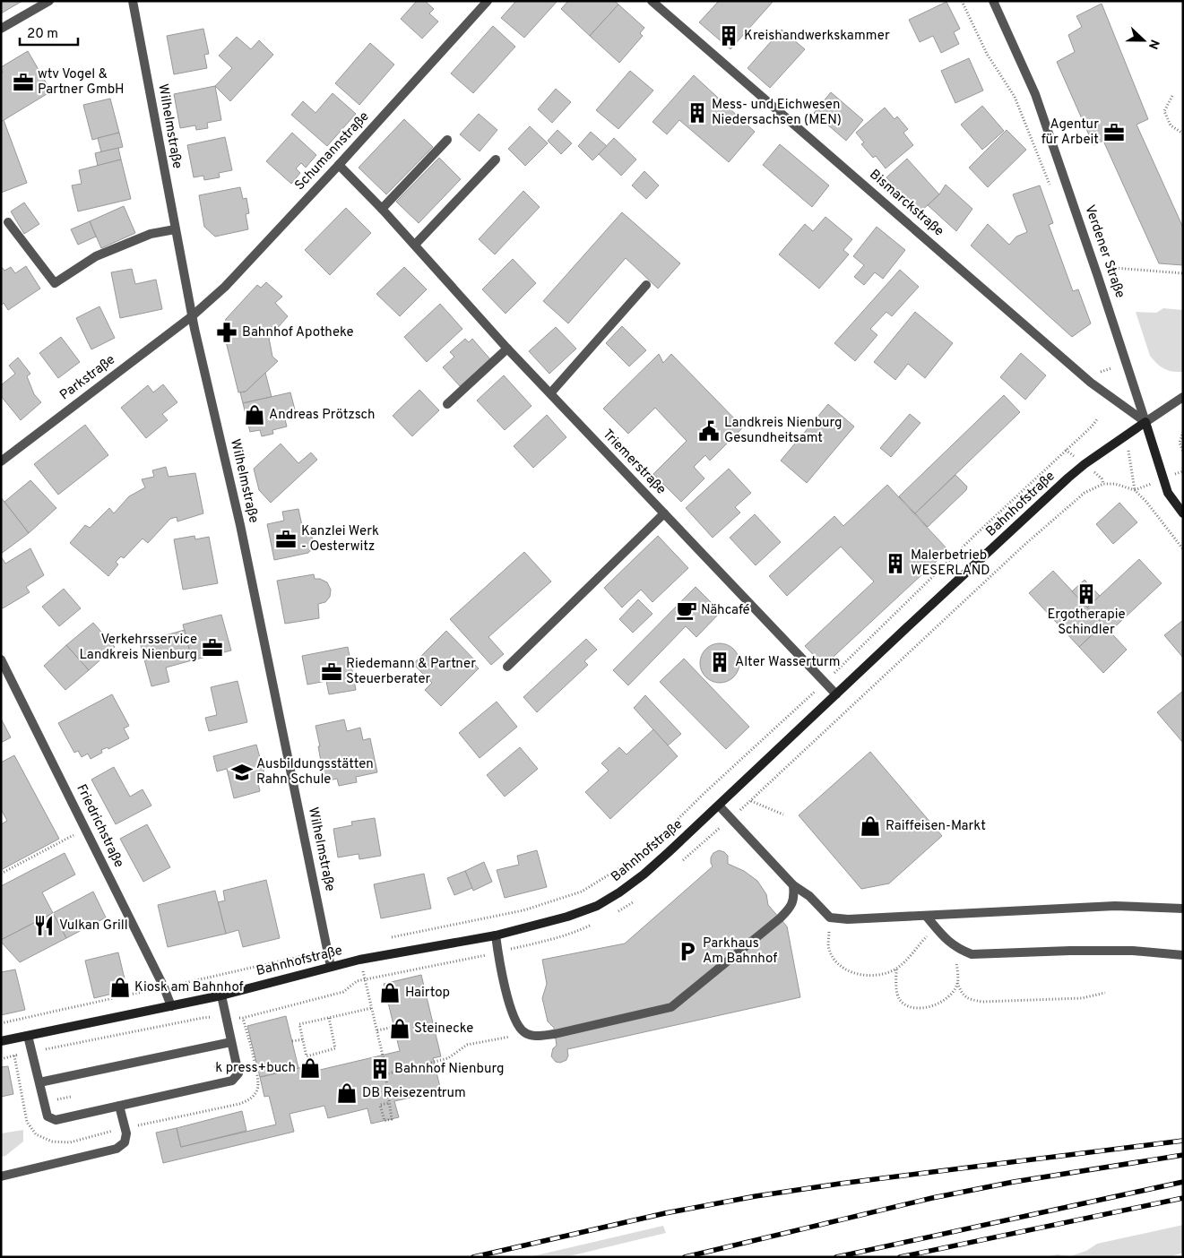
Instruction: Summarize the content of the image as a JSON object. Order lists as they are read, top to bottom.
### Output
{
  "streets": {
    "main road": ["Verdener Straße", "Bahnhofstraße"],
    "street": [
      "Wilhelmstraße",
      "Schumannstraße",
      "Bismarckstraße",
      "Parkstraße",
      "Triemerstraße",
      "Friedrichstraße"
    ]
  },
  "crossings": [
    ["Wilhelmstraße", "Schumannstraße"],
    ["Wilhelmstraße", "Parkstraße"],
    ["Wilhelmstraße", "Bahnhofstraße"],
    ["Schumannstraße", "Parkstraße"],
    ["Schumannstraße", "Triemerstraße"],
    ["Bismarckstraße", "Verdener Straße"],
    ["Bismarckstraße", "Bahnhofstraße"],
    ["Verdener Straße", "Bahnhofstraße"],
    ["Triemerstraße", "Bahnhofstraße"],
    ["Bahnhofstraße", "Friedrichstraße"]
  ],
  "places": {
    "building": [
      "Kreishandwerkskammer",
      "Mess- und Eichwesen Niedersachsen (MEN)",
      "Malerbetrieb WESERLAND",
      "Ergotherapie Schindler",
      "Alter Wasserturm",
      "Bahnhof Nienburg"
    ],
    "office": [
      "wtv Vogel & Partner GmbH",
      "Agentur für Arbeit",
      "Kanzlei Werk - Oesterwitz",
      "Verkehrsservice Landkreis Nienburg",
      "Riedemann & Partner Steuerberater"
    ],
    "pharmacy": ["Bahnhof Apotheke"],
    "shop": [
      "Andreas Prötzsch",
      "Raiffeisen-Markt",
      "Kiosk am Bahnhof",
      "Hairtop",
      "Steinecke",
      "k press+buch",
      "DB Reisezentrum"
    ],
    "public building": ["Landkreis Nienburg Gesundheitsamt"],
    "cafe": ["Nähcafé"],
    "school or university": ["Ausbildungsstätten Rahn Schule"],
    "restaurant": ["Vulkan Grill"],
    "parking": ["Parkhaus Am Bahnhof"]
  },
  "scale_bar": "20 m",
  "north": "right"
}
